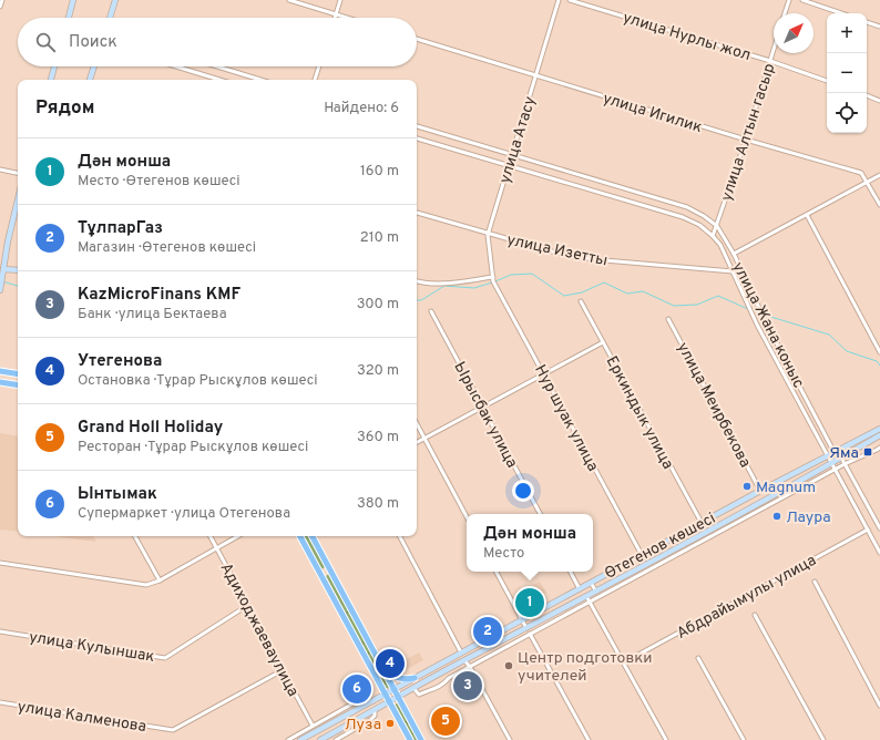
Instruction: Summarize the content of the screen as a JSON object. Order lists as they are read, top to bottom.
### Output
{
  "streets": {
    "main road": ["Өтегенов көшесі"],
    "street": [
      "улица Нурлы жол",
      "улица Игилик",
      "улица Алтын гасыр",
      "улица Атасу",
      "улица Изетты",
      "улица Жана коныс",
      "улица Меирбекова",
      "Еркиндык улица",
      "Ырысбак улица",
      "Нур шуак улица",
      "Абдрайымулы улица",
      "Адиходжаеваулица",
      "улица Кулыншак",
      "улица Калменова"
    ]
  },
  "crossings": [
    ["улица Нурлы жол", "улица Алтын гасыр"],
    ["улица Игилик", "улица Алтын гасыр"],
    ["улица Игилик", "улица Атасу"],
    ["улица Алтын гасыр", "улица Жана коныс"],
    ["улица Атасу", "улица Изетты"],
    ["улица Атасу", "улица Жана коныс"],
    ["улица Атасу", "Нур шуак улица"],
    ["улица Изетты", "улица Жана коныс"],
    ["улица Жана коныс", "Өтегенов көшесі"],
    ["улица Жана коныс", "Абдрайымулы улица"],
    ["улица Меирбекова", "Өтегенов көшесі"],
    ["Еркиндык улица", "Өтегенов көшесі"],
    ["Нур шуак улица", "Өтегенов көшесі"],
    ["Адиходжаеваулица", "улица Кулыншак"],
    ["Адиходжаеваулица", "улица Калменова"]
  ],
  "places": {
    "transit": ["Яма"],
    "other": [
      "Magnum",
      "Лаура",
      "Центр подготовки учителей",
      "Луза"
    ]
  },
  "north": "top right",
  "page": {
    "map_buttons": ["+", "−"],
    "search": "Поиск",
    "heading": ["Рядом", "Найдено: 6"],
    "list": [
      {
        "mark": "1",
        "name": "Дән монша",
        "note": "Место · Өтегенов көшесі",
        "value": "160 m"
      },
      {
        "mark": "2",
        "name": "ТұлпарГаз",
        "note": "Магазин · Өтегенов көшесі",
        "value": "210 m"
      },
      {
        "mark": "3",
        "name": "KazMicroFinans KMF",
        "note": "Банк · улица Бектаева",
        "value": "300 m"
      },
      {
        "mark": "4",
        "name": "Утегенова",
        "note": "Остановка · Тұрар Рыскұлов көшесі",
        "value": "320 m"
      },
      {
        "mark": "5",
        "name": "Grand Holl Holiday",
        "note": "Ресторан · Тұрар Рыскұлов көшесі",
        "value": "360 m"
      },
      {
        "mark": "6",
        "name": "Ынтымак",
        "note": "Супермаркет · улица Отегенова",
        "value": "380 m"
      }
    ],
    "popup": ["Дән монша", "Место"],
    "pins": [
      "1",
      "2",
      "4",
      "3",
      "6",
      "5"
    ]
  }
}
